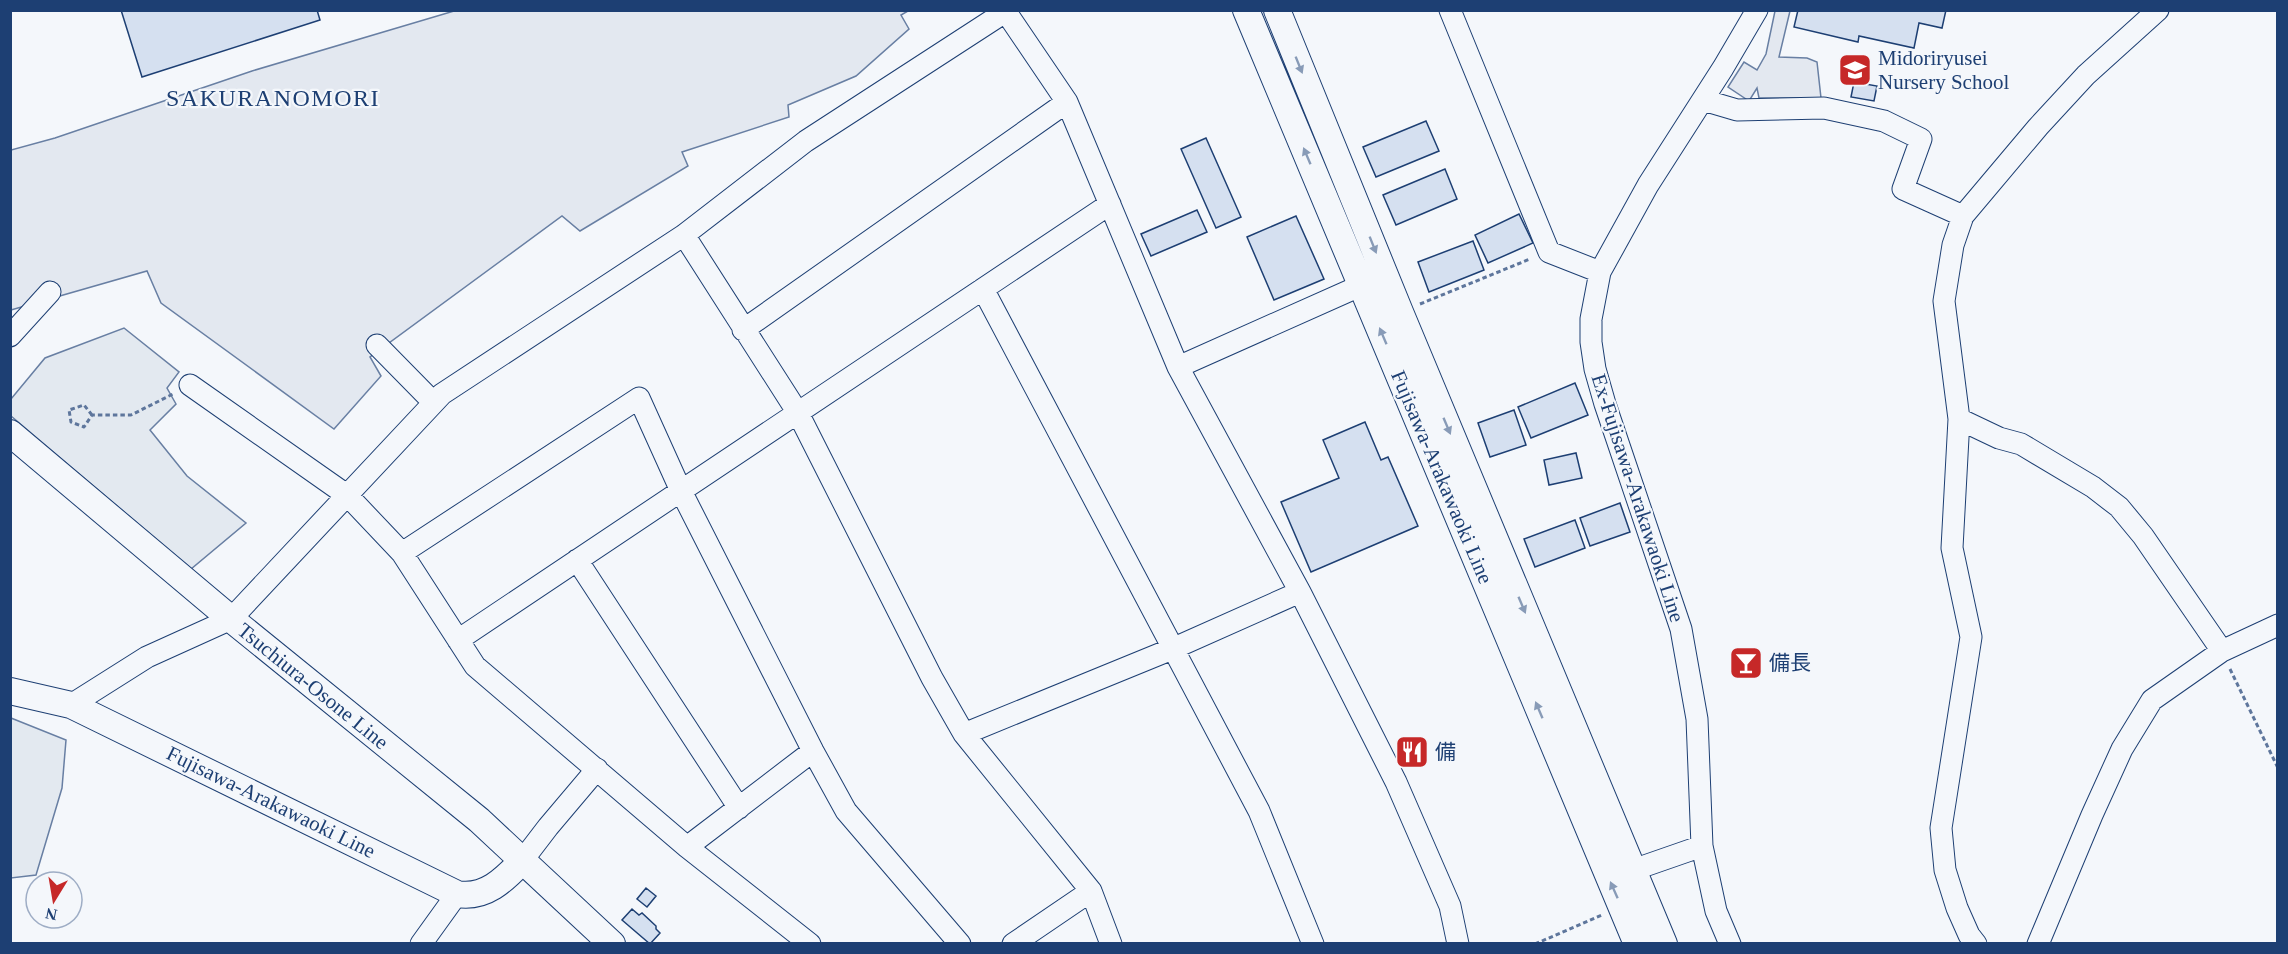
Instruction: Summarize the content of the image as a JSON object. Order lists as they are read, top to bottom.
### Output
{
  "streets": {
    "main road": ["Fujisawa-Arakawaoki Line", "Tsuchiura-Osone Line"],
    "street": ["Ex-Fujisawa-Arakawaoki Line"]
  },
  "districts": ["SAKURANOMORI"],
  "places": {
    "school or university": ["Midoriryusei Nursery School"],
    "bar": ["備長"],
    "restaurant": ["備"]
  },
  "north": "bottom"
}
